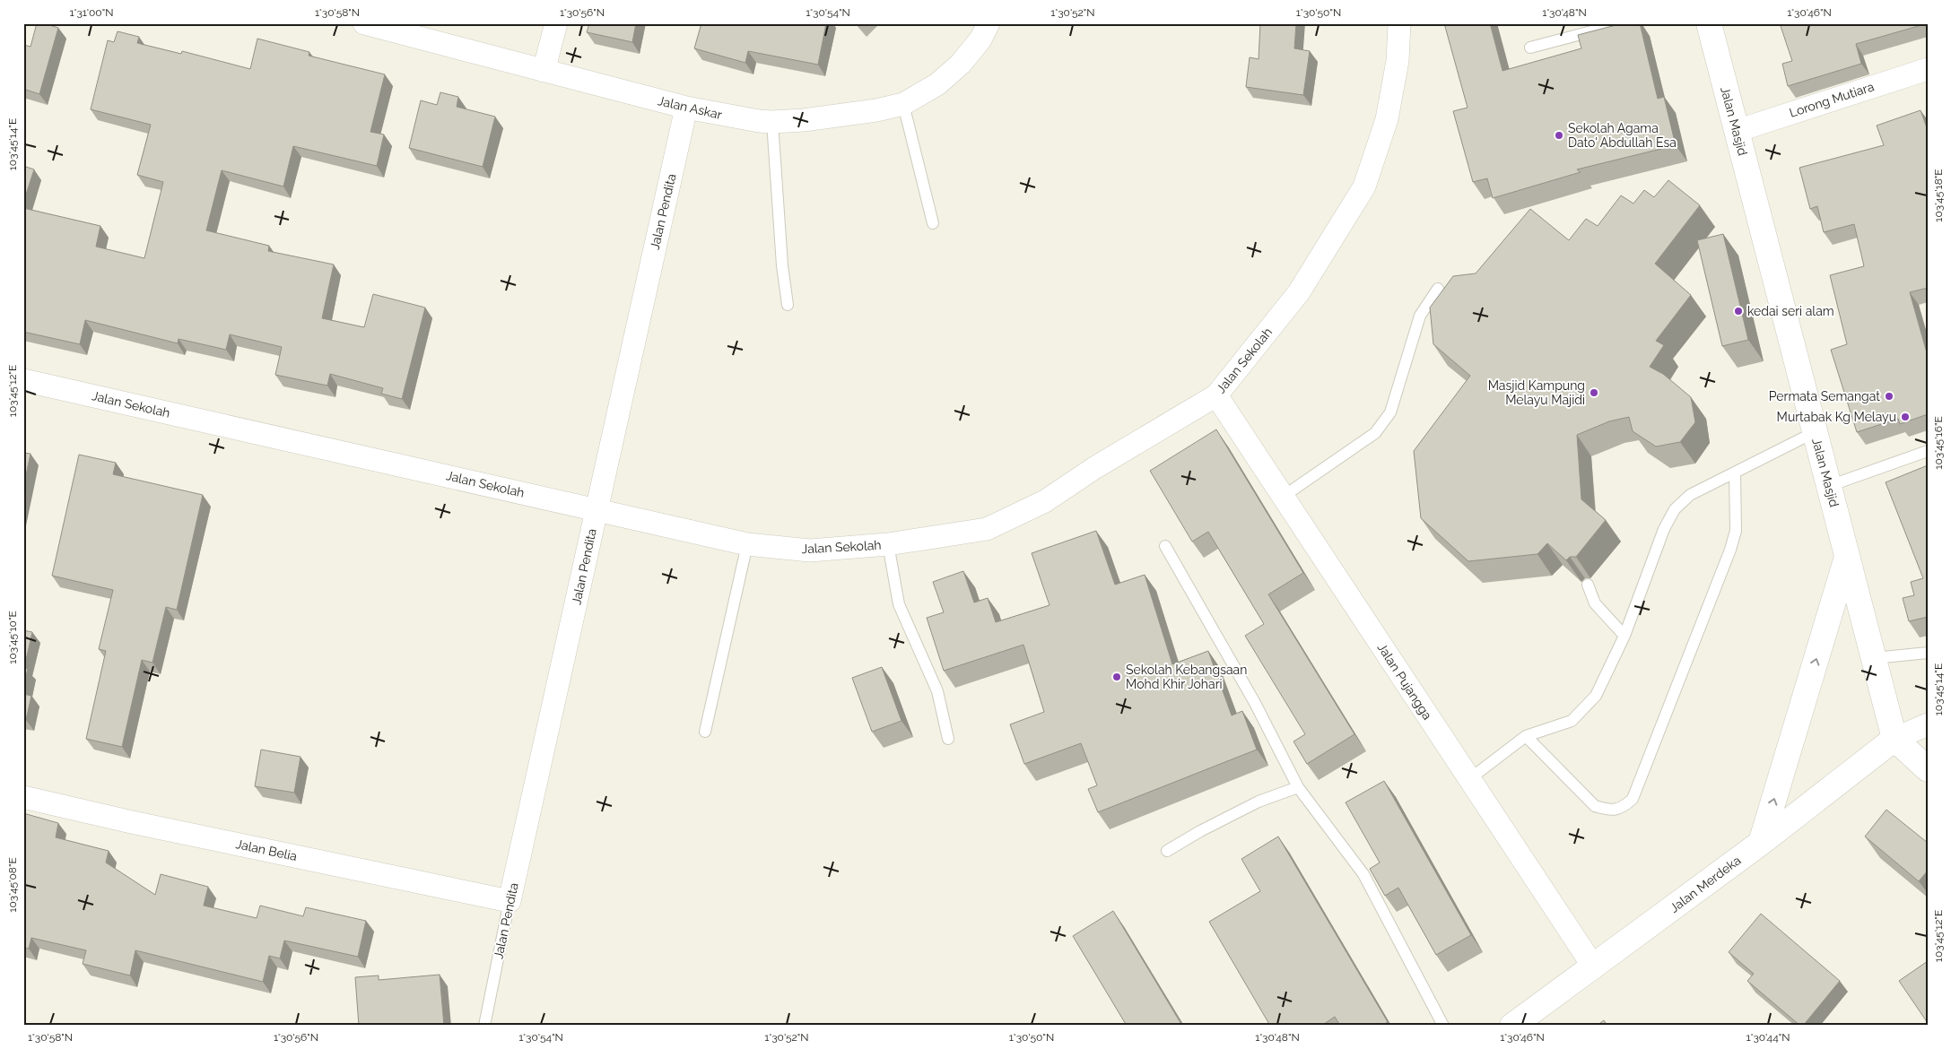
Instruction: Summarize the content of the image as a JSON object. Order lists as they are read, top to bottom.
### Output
{
  "streets": {
    "main road": ["Jalan Masjid", "Jalan Merdeka"],
    "street": [
      "Lorong Mutiara",
      "Jalan Askar",
      "Jalan Pendita",
      "Jalan Sekolah",
      "Jalan Pujangga",
      "Jalan Belia"
    ]
  },
  "crossings": [
    ["Lorong Mutiara", "Jalan Masjid"],
    ["Jalan Askar", "Jalan Pendita"],
    ["Jalan Masjid", "Jalan Merdeka"],
    ["Jalan Pendita", "Jalan Sekolah"],
    ["Jalan Pendita", "Jalan Belia"],
    ["Jalan Sekolah", "Jalan Pujangga"],
    ["Jalan Pujangga", "Jalan Merdeka"]
  ],
  "places": [
    "Sekolah Agama Dato' Abdullah Esa",
    "kedai seri alam",
    "Masjid Kampung Melayu Majidi",
    "Permata Semangat",
    "Murtabak Kg Melayu",
    "Sekolah Kebangsaan Mohd Khir Johari"
  ],
  "coordinates": [
    "1°31'00\"N",
    "1°30'58\"N",
    "1°30'56\"N",
    "1°30'54\"N",
    "1°30'52\"N",
    "1°30'50\"N",
    "1°30'48\"N",
    "1°30'46\"N",
    "103°45'14\"E",
    "103°45'18\"E",
    "103°45'12\"E",
    "103°45'16\"E",
    "103°45'10\"E",
    "103°45'08\"E",
    "1°30'44\"N"
  ]
}
